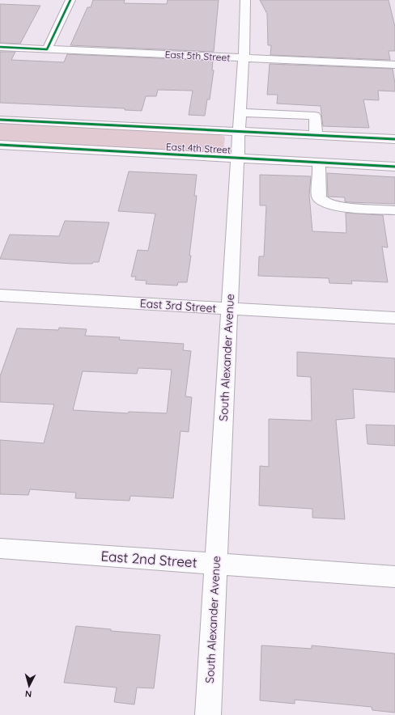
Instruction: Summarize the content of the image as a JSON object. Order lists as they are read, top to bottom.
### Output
{
  "streets": {
    "street": [
      "East 5th Street",
      "East 4th Street",
      "East 3rd Street",
      "South Alexander Avenue",
      "East 2nd Street"
    ]
  },
  "crossings": [
    ["East 5th Street", "South Alexander Avenue"],
    ["East 4th Street", "South Alexander Avenue"],
    ["East 3rd Street", "South Alexander Avenue"],
    ["South Alexander Avenue", "East 2nd Street"]
  ],
  "north": "bottom"
}
